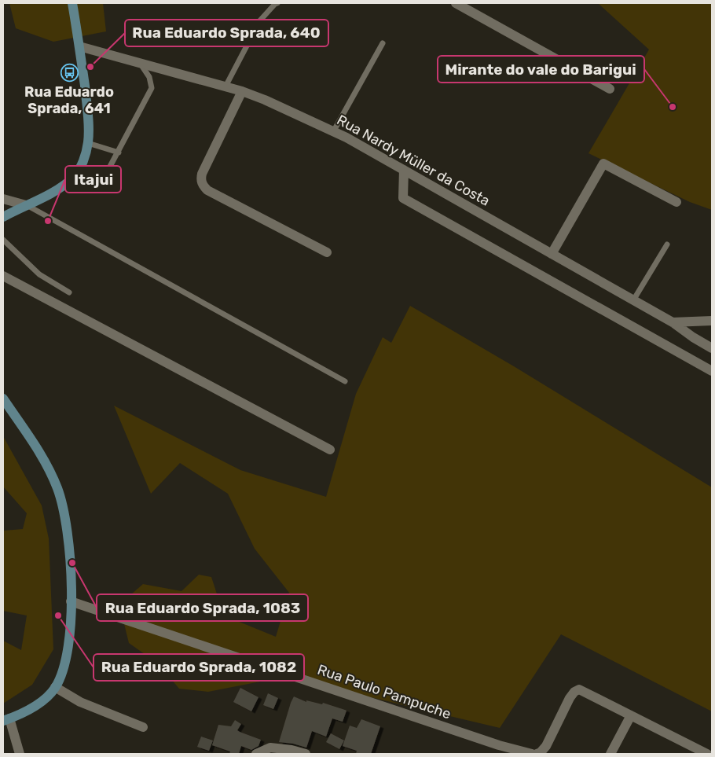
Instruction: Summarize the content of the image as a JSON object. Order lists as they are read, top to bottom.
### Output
{
  "streets": {
    "street": ["Rua Nardy Müller da Costa", "Rua Paulo Pampuche"]
  },
  "places": {
    "other": [
      "Rua Eduardo Sprada, 640",
      "Mirante do vale do Barigui",
      "Itajui",
      "Rua Eduardo Sprada, 1083",
      "Rua Eduardo Sprada, 1082"
    ],
    "bus stop": ["Rua Eduardo Sprada, 641"]
  }
}
